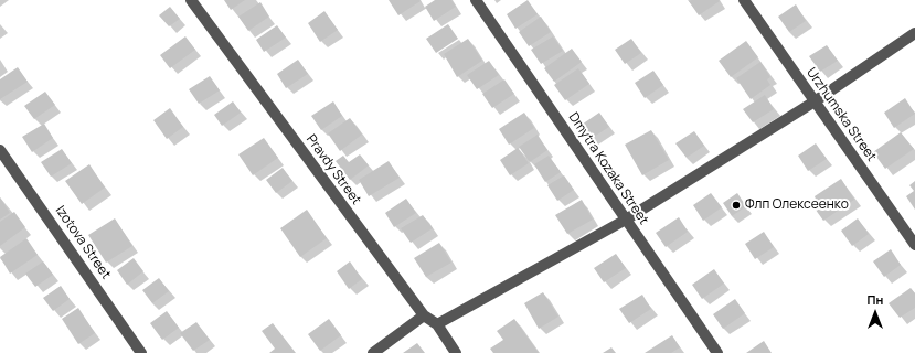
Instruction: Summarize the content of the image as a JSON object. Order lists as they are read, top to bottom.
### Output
{
  "streets": {
    "street": [
      "Urzhumska Street",
      "Dmytra Kozaka Street",
      "Pravdy Street",
      "Izotova Street"
    ]
  },
  "places": ["Флп Олексеенко"],
  "north": "top"
}
